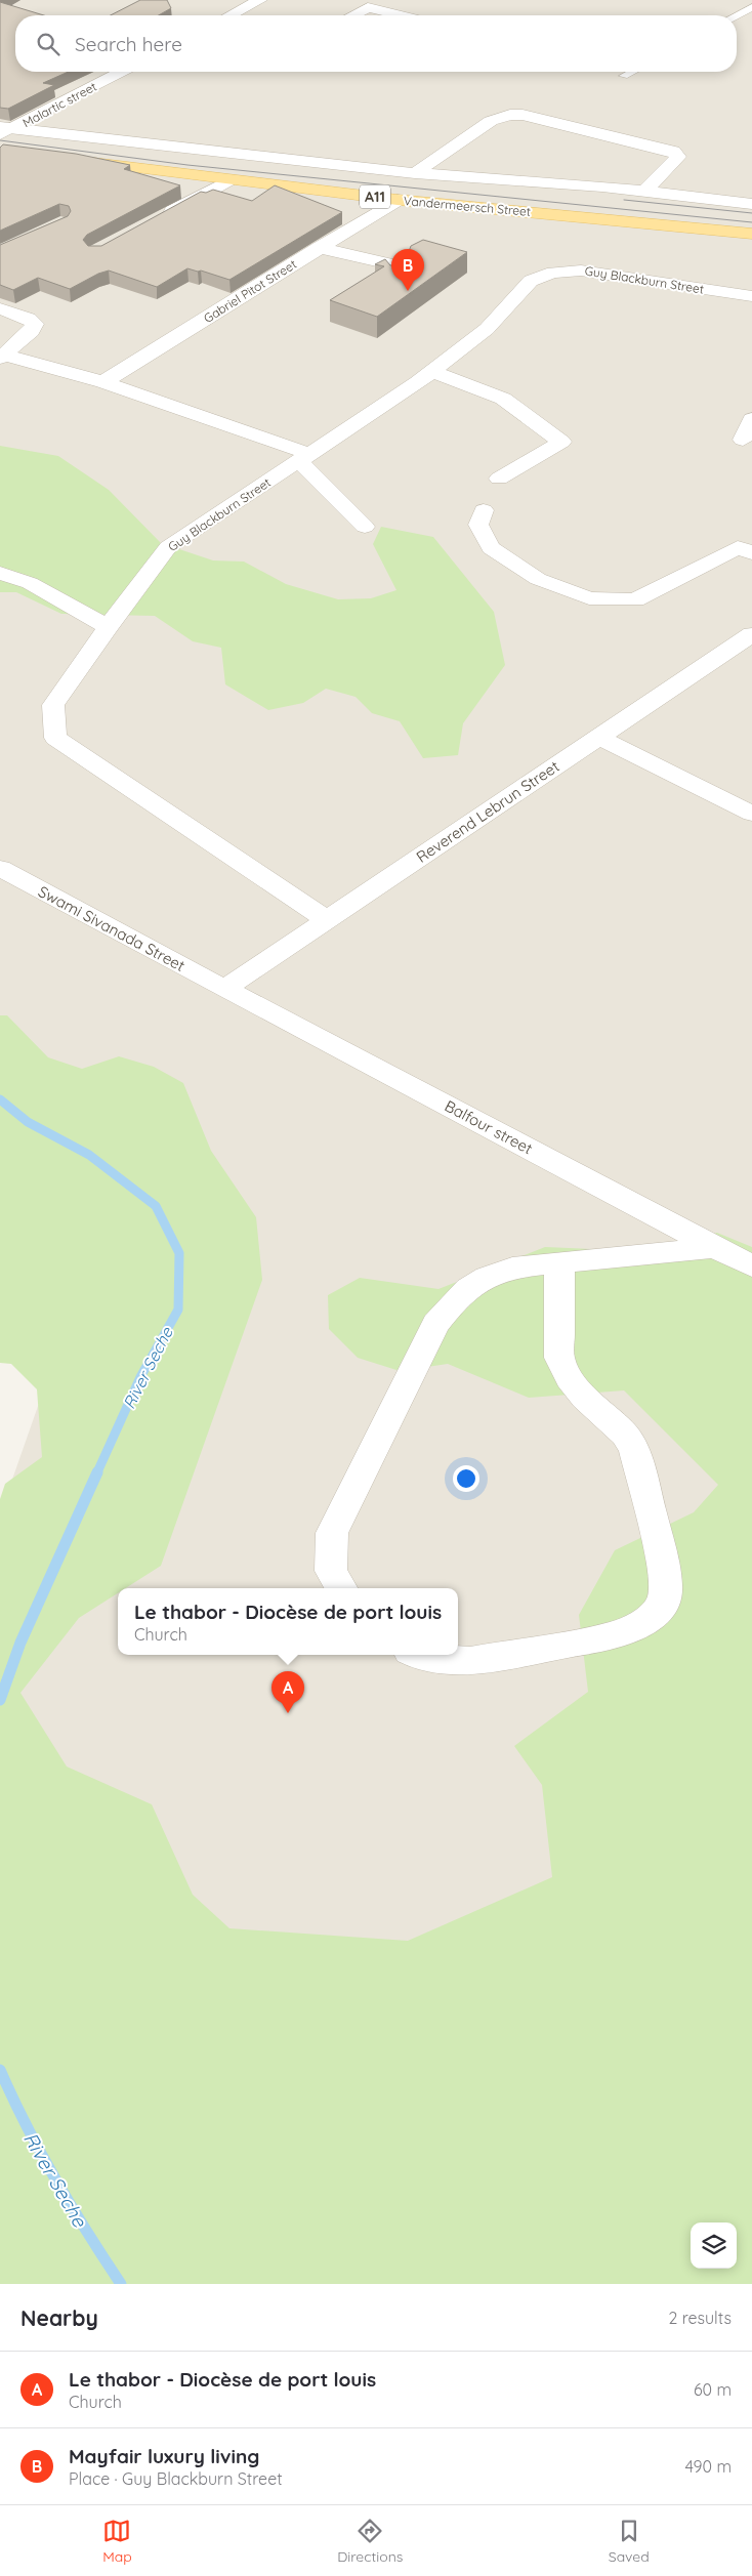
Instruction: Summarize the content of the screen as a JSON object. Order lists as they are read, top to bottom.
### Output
{
  "streets": {
    "main road": ["A11", "Vandermeersch Street"],
    "street": [
      "Malartic street",
      "Guy Blackburn Street",
      "Gabriel Pitot Street",
      "Reverend Lebrun Street",
      "Swami Sivanada Street",
      "Balfour street"
    ]
  },
  "crossings": [
    ["Vandermeersch Street", "Gabriel Pitot Street"],
    ["Guy Blackburn Street", "Reverend Lebrun Street"],
    ["Reverend Lebrun Street", "Swami Sivanada Street"],
    ["Reverend Lebrun Street", "Balfour street"],
    ["Swami Sivanada Street", "Balfour street"]
  ],
  "water": ["River Seche"],
  "page": {
    "search": "Search here",
    "pins": ["B", "A"],
    "popup": ["Le thabor - Diocèse de port louis", "Church"],
    "heading": ["Nearby", "2 results"],
    "list": [
      {
        "mark": "A",
        "name": "Le thabor - Diocèse de port louis",
        "note": "Church",
        "value": "60 m"
      },
      {
        "mark": "B",
        "name": "Mayfair luxury living",
        "note": "Place · Guy Blackburn Street",
        "value": "490 m"
      }
    ],
    "nav": ["Map", "Directions", "Saved"]
  }
}
